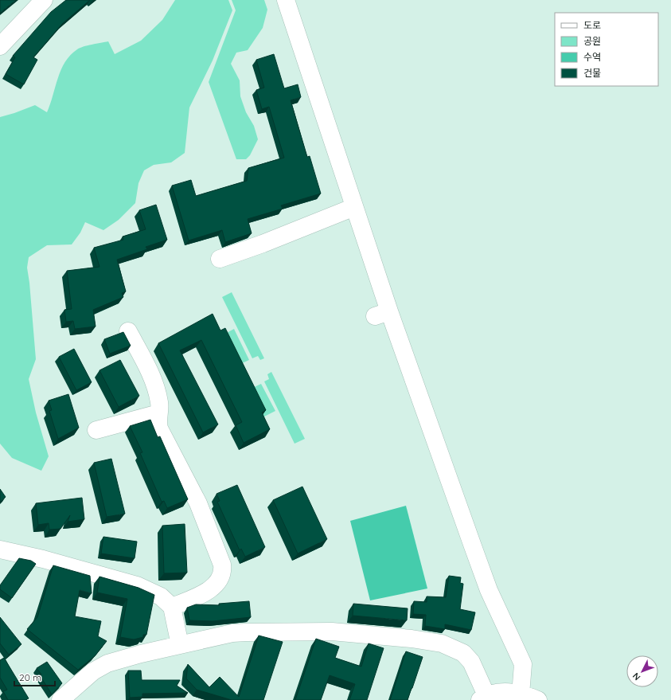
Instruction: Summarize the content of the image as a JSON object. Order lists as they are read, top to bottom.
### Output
{
  "legend": [
    "도로",
    "공원",
    "수역",
    "건물"
  ],
  "scale_bar": "20 m",
  "north": "bottom left"
}
